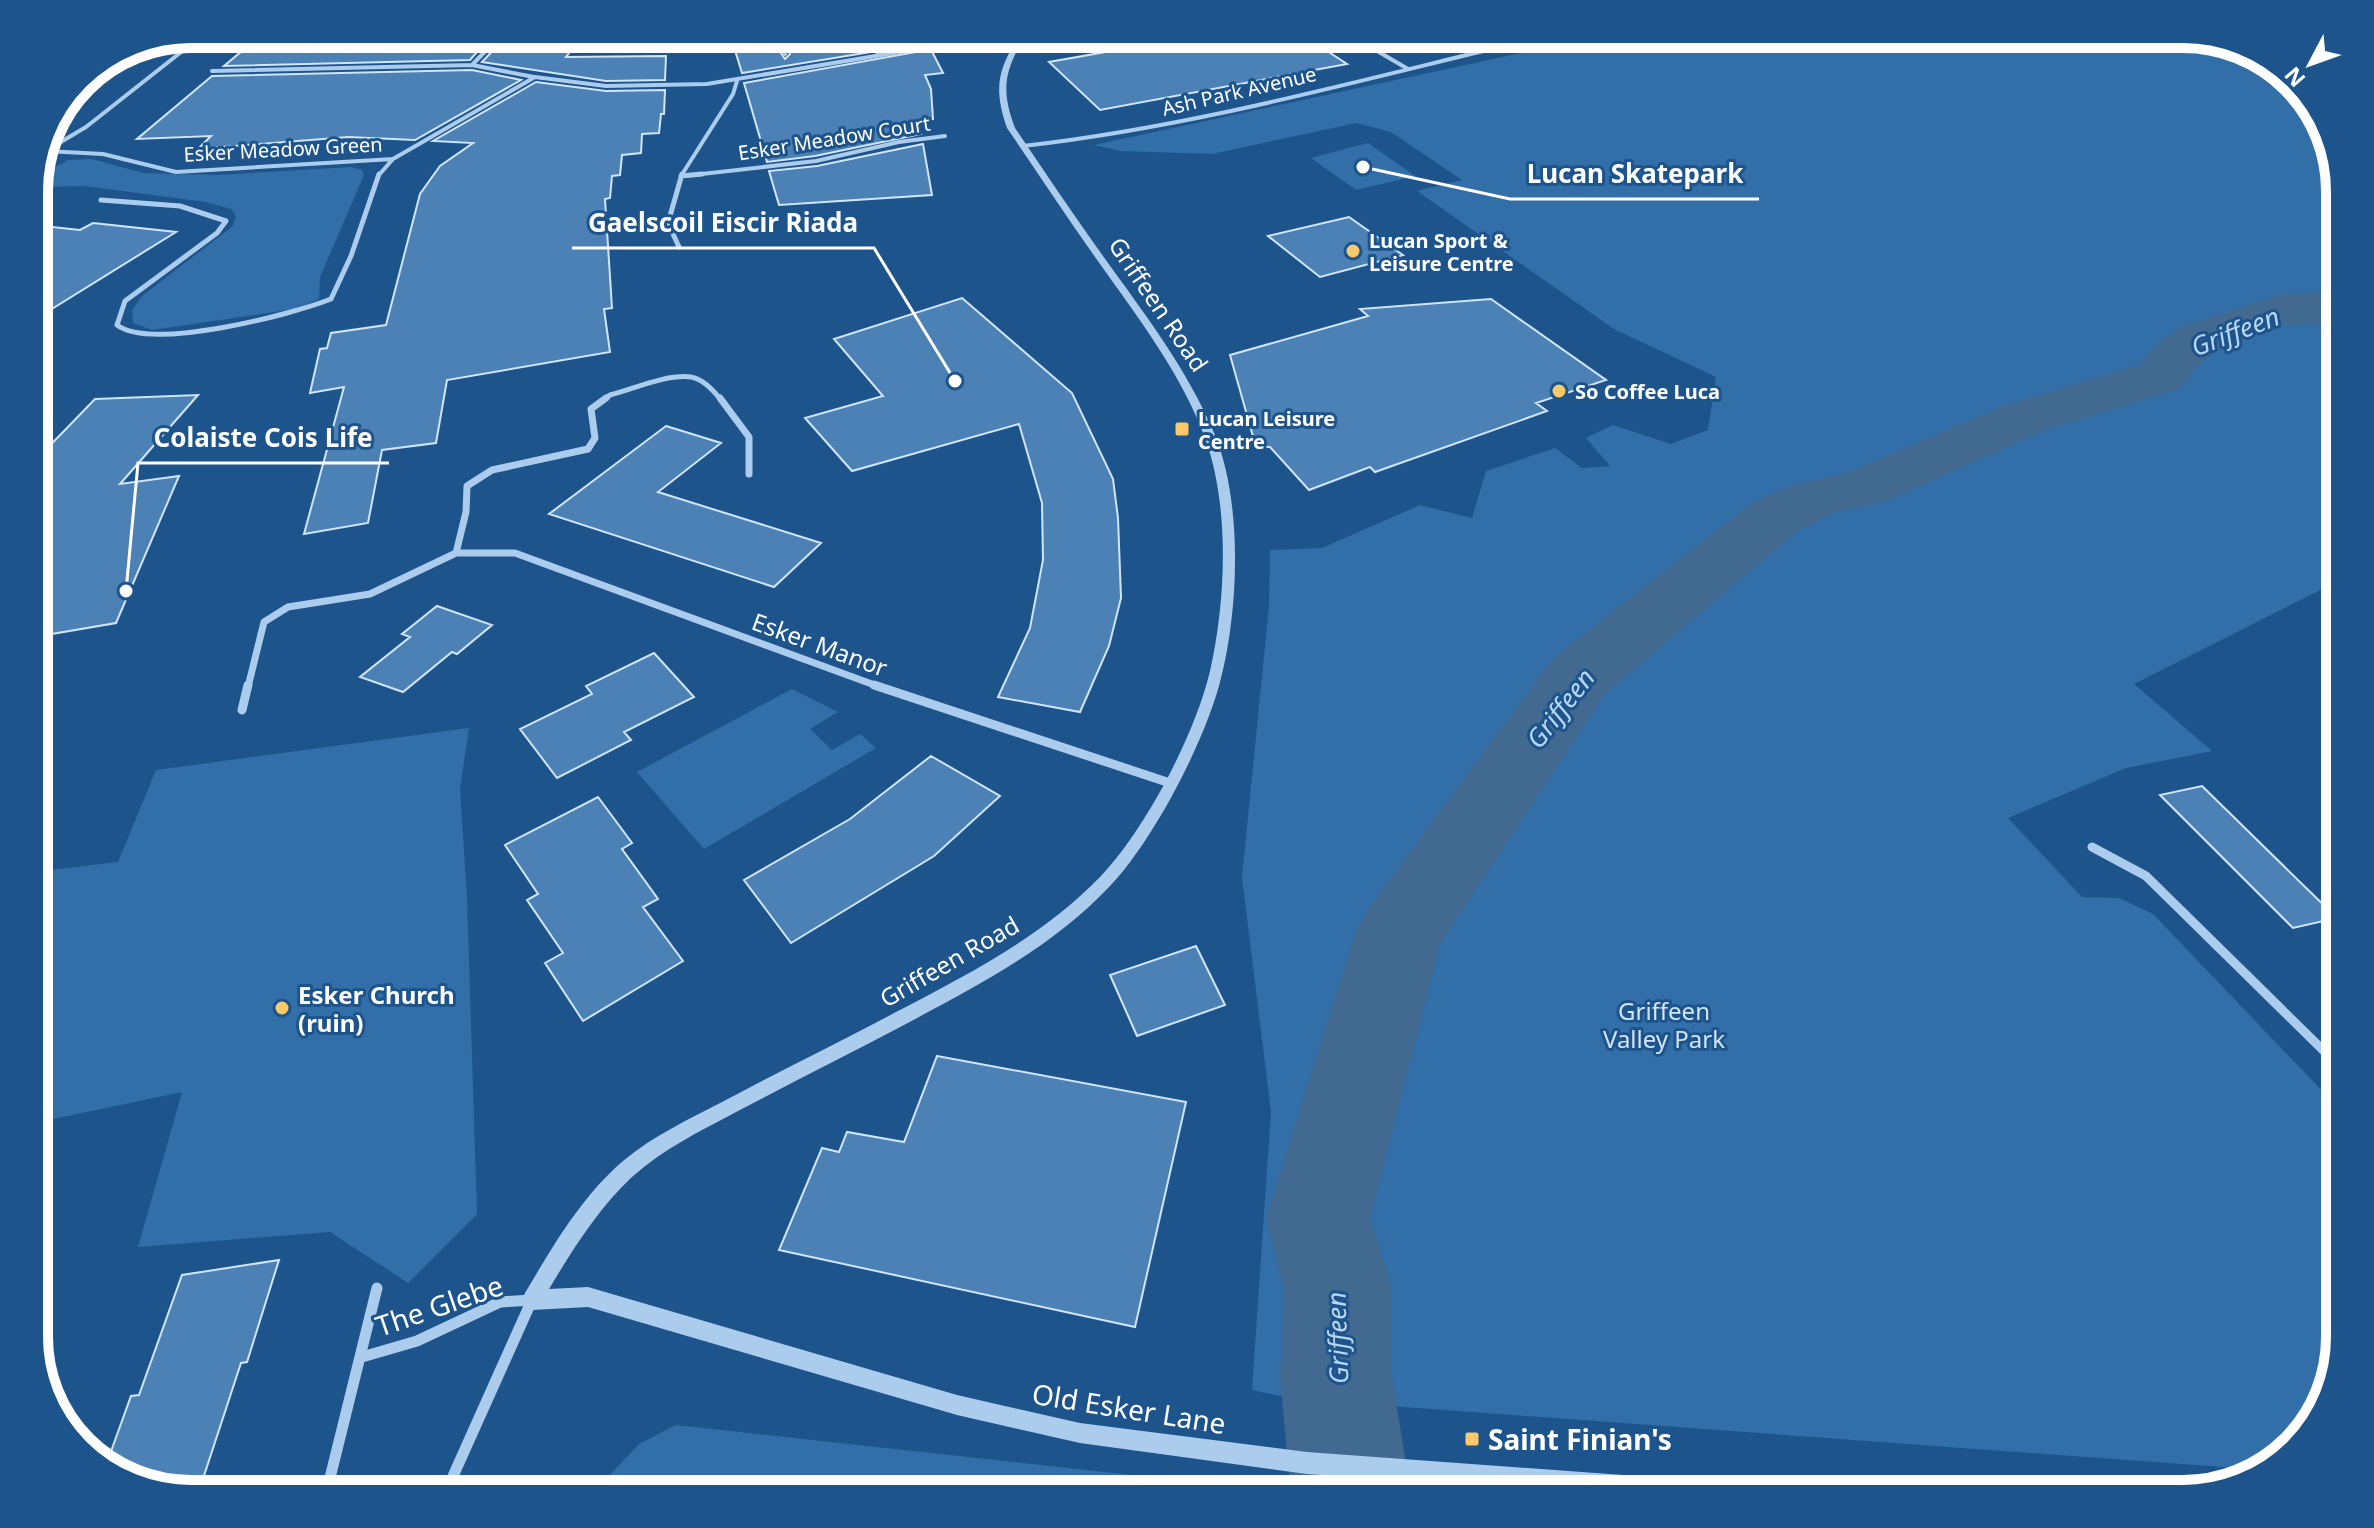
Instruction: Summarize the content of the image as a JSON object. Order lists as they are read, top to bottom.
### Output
{
  "streets": {
    "street": [
      "Ash Park Avenue",
      "Esker Meadow Court",
      "Esker Meadow Green",
      "Griffeen Road",
      "Esker Manor",
      "The Glebe",
      "Old Esker Lane"
    ]
  },
  "crossings": [
    ["Ash Park Avenue", "Griffeen Road"],
    ["Griffeen Road", "Esker Manor"],
    ["Griffeen Road", "The Glebe"],
    ["Griffeen Road", "Old Esker Lane"],
    ["The Glebe", "Old Esker Lane"]
  ],
  "water": ["Griffeen"],
  "parks": ["Griffeen Valley Park"],
  "places": {
    "other": [
      "Lucan Skatepark",
      "Lucan Sport & Leisure Centre",
      "Gaelscoil Eiscir Riada",
      "So Coffee Luca",
      "Colaiste Cois Life",
      "Esker Church (ruin)"
    ],
    "transit": ["Lucan Leisure Centre", "Saint Finian's"]
  },
  "north": "bottom left"
}
